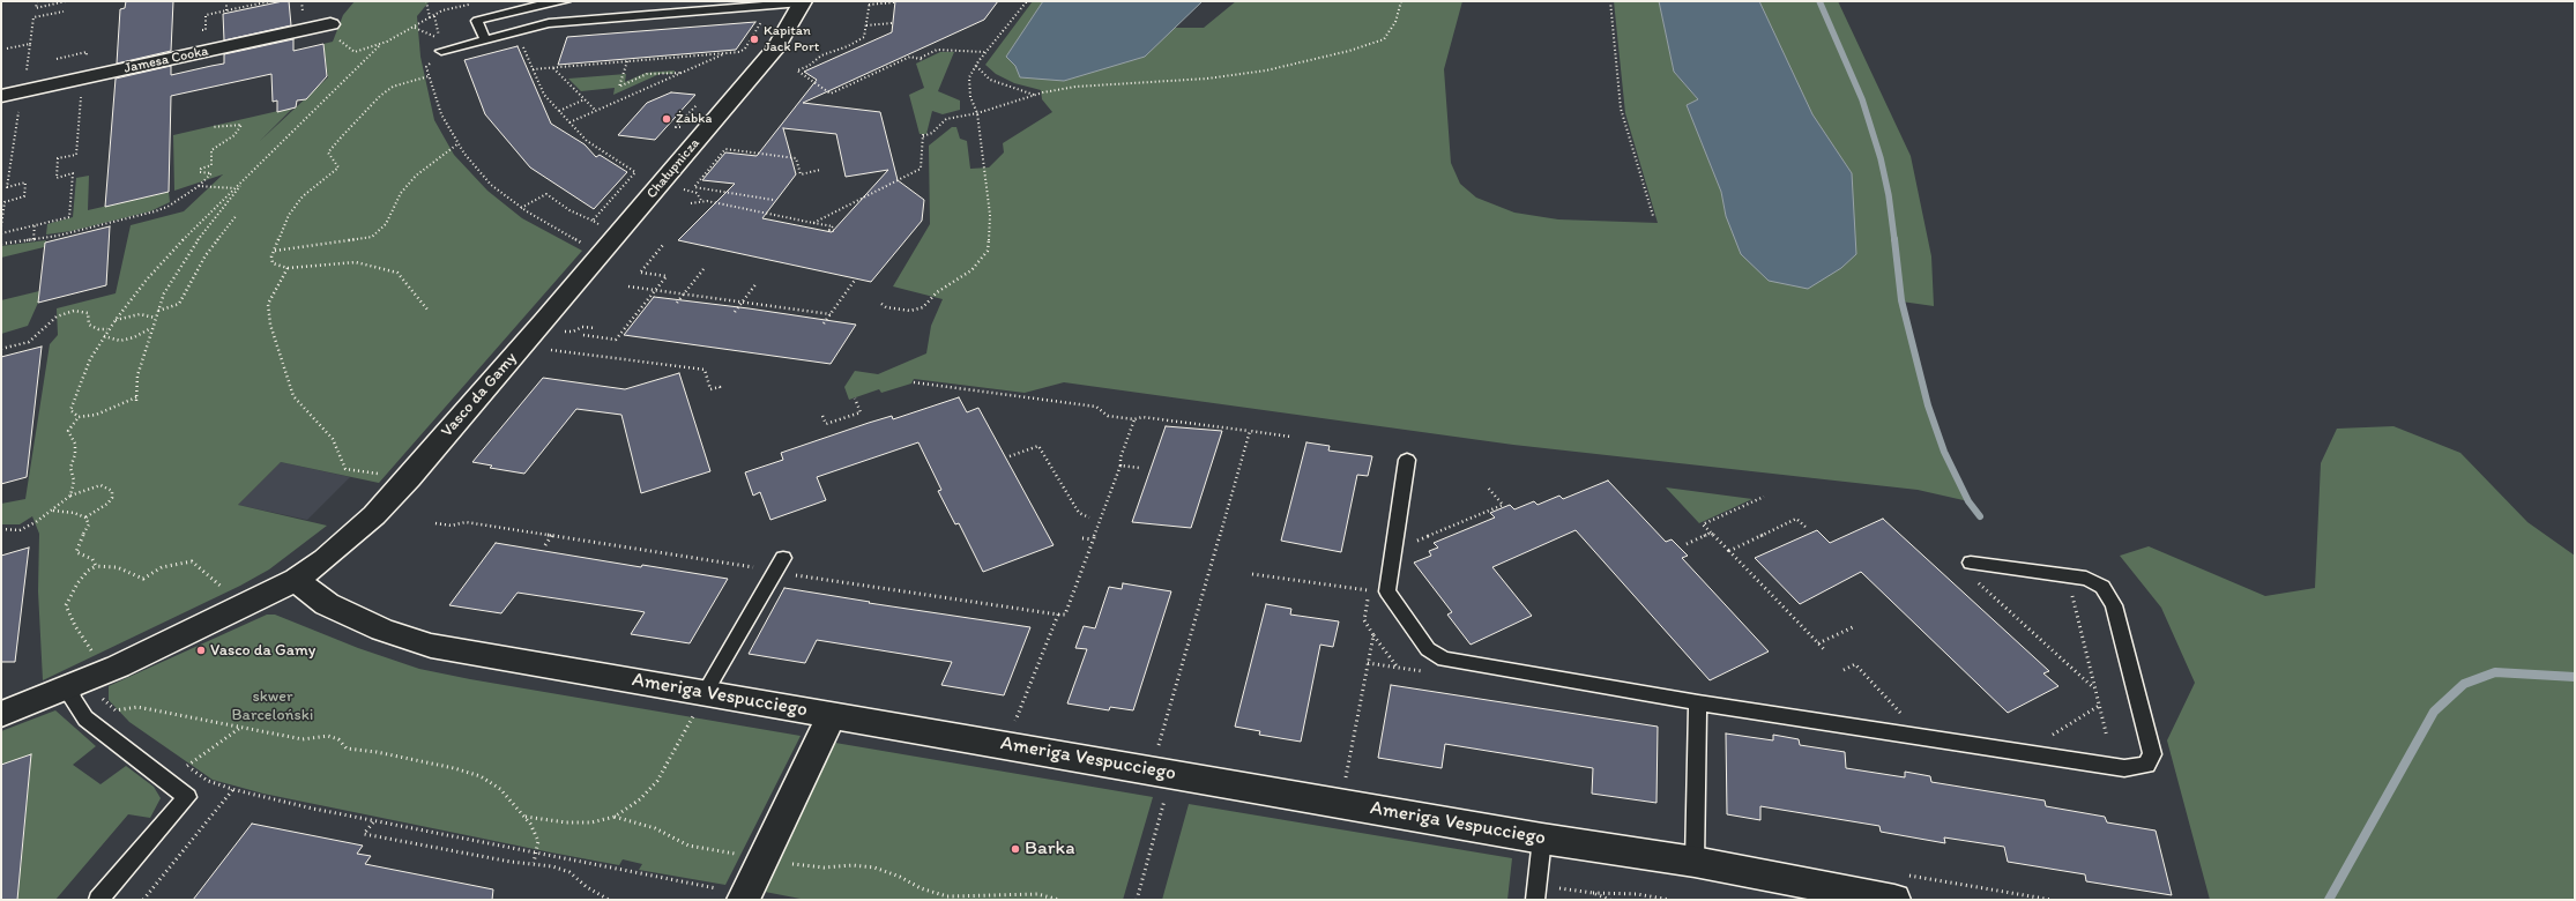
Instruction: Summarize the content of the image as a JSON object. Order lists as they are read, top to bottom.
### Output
{
  "streets": {
    "street": [
      "Jamesa Cooka",
      "Chałupnicza",
      "Vasco da Gamy",
      "Ameriga Vespucciego"
    ]
  },
  "crossings": [
    ["Chałupnicza", "Vasco da Gamy"],
    ["Vasco da Gamy", "Ameriga Vespucciego"]
  ],
  "parks": ["skwer Barceloński"],
  "places": [
    "Kapitan Jack Port",
    "Żabka",
    "Vasco da Gamy",
    "Barka"
  ]
}
